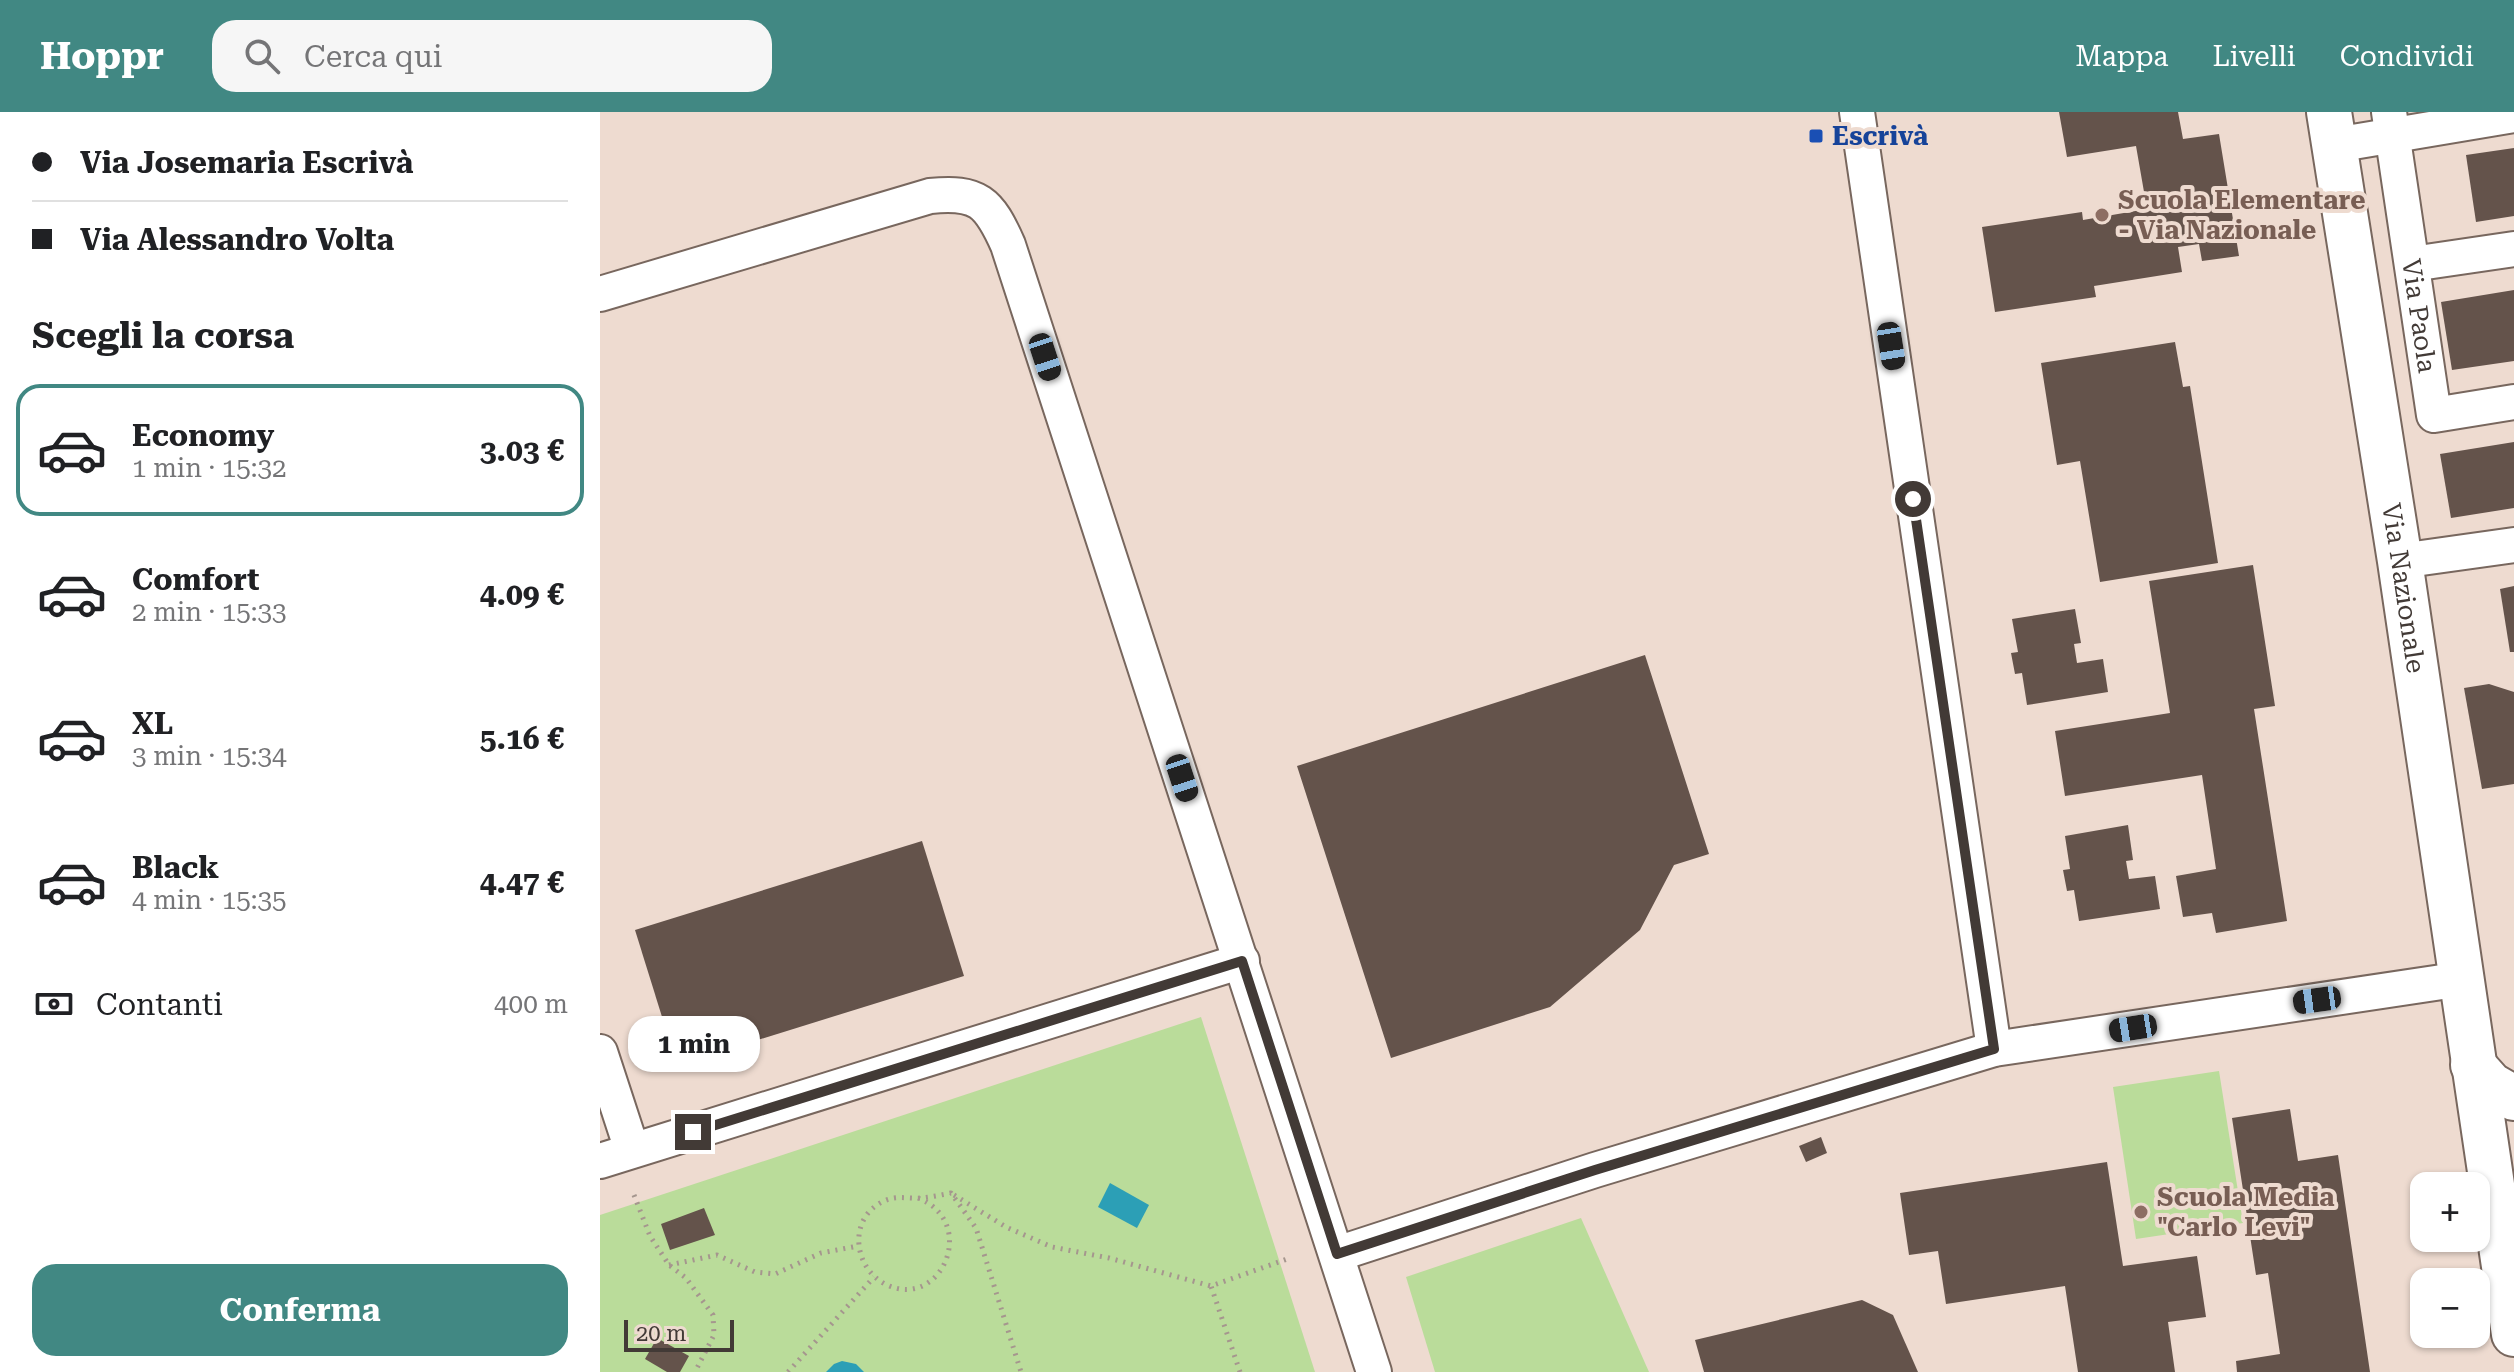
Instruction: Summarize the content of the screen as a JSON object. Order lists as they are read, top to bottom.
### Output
{
  "streets": {
    "main road": ["Via Nazionale"],
    "street": ["Via Paola"]
  },
  "places": {
    "transit": ["Escrivà"],
    "other": ["Scuola Elementare - Via Nazionale", "Scuola Media \"Carlo Levi\""]
  },
  "scale_bar": "20 m",
  "page": {
    "header": "Hoppr",
    "search": "Cerca qui",
    "nav": ["Mappa", "Livelli", "Condividi"],
    "banner": ["Via Josemaria Escrivà", "Via Alessandro Volta"],
    "heading": "Scegli la corsa",
    "list": [
      {
        "name": "Economy",
        "note": "1 min · 15:32",
        "value": "3.03 €"
      },
      {
        "name": "Comfort",
        "note": "2 min · 15:33",
        "value": "4.09 €"
      },
      {
        "name": "XL",
        "note": "3 min · 15:34",
        "value": "5.16 €"
      },
      {
        "name": "Black",
        "note": "4 min · 15:35",
        "value": "4.47 €"
      }
    ],
    "pay": ["Contanti", "400 m"],
    "bubble": "1 min",
    "map_buttons": ["+", "−"],
    "buttons": "Conferma",
    "scale": "20 m"
  }
}
